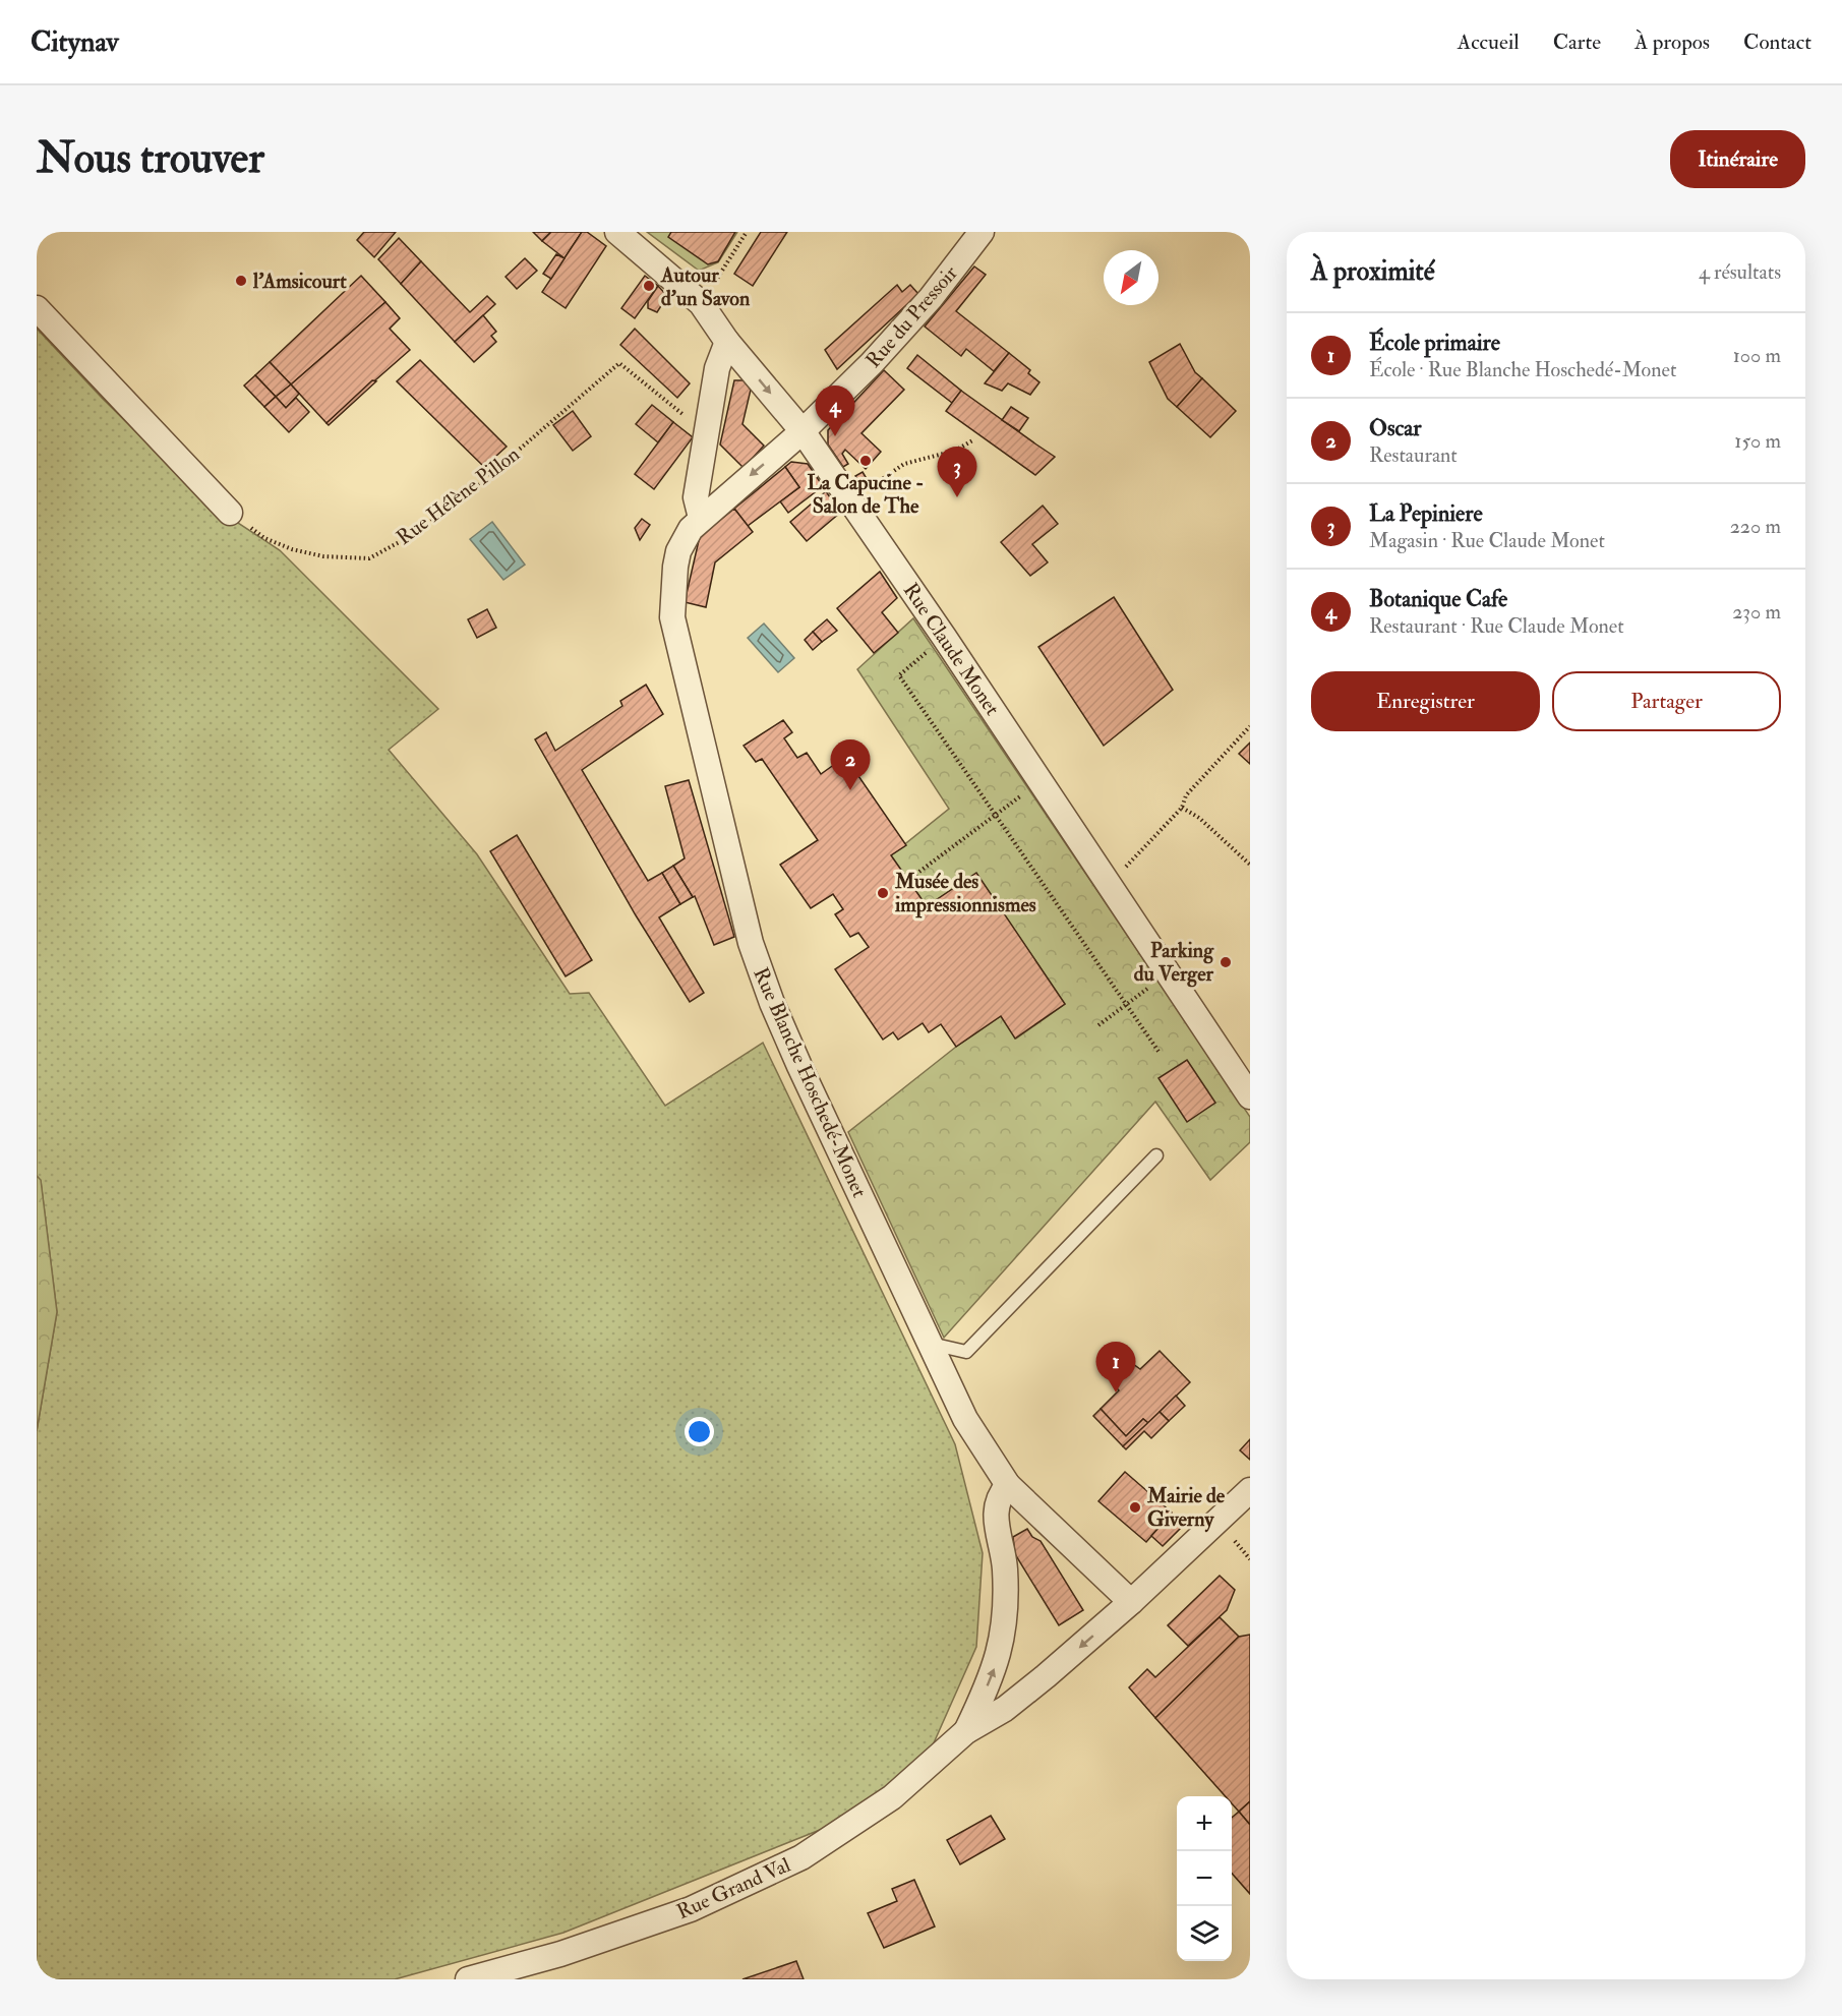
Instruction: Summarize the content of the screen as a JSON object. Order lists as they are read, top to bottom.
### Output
{
  "streets": {
    "street": [
      "Rue du Pressoir",
      "Rue Claude Monet",
      "Rue Blanche Hoschedé-Monet",
      "Rue Grand Val"
    ],
    "path": ["Rue Hélène Pillon"]
  },
  "crossings": [
    ["Rue du Pressoir", "Rue Claude Monet"],
    ["Rue du Pressoir", "Rue Blanche Hoschedé-Monet"]
  ],
  "places": [
    "l'Amsicourt",
    "Autour d'un Savon",
    "La Capucine - Salon de The",
    "Musée des impressionnismes",
    "Parking du Verger",
    "Mairie de Giverny"
  ],
  "north": "bottom left",
  "page": {
    "header": "Citynav",
    "nav": [
      "Accueil",
      "Carte",
      "À propos",
      "Contact"
    ],
    "buttons": [
      "Itinéraire",
      ["Enregistrer", "Partager"]
    ],
    "title": "Nous trouver",
    "heading": ["À proximité", "4 résultats"],
    "list": [
      {
        "mark": "1",
        "name": "École primaire",
        "note": "École · Rue Blanche Hoschedé-Monet",
        "value": "100 m"
      },
      {
        "mark": "2",
        "name": "Oscar",
        "note": "Restaurant",
        "value": "150 m"
      },
      {
        "mark": "3",
        "name": "La Pepiniere",
        "note": "Magasin · Rue Claude Monet",
        "value": "220 m"
      },
      {
        "mark": "4",
        "name": "Botanique Cafe",
        "note": "Restaurant · Rue Claude Monet",
        "value": "230 m"
      }
    ],
    "pins": [
      "4",
      "3",
      "2",
      "1"
    ],
    "map_buttons": ["+", "−"]
  }
}
